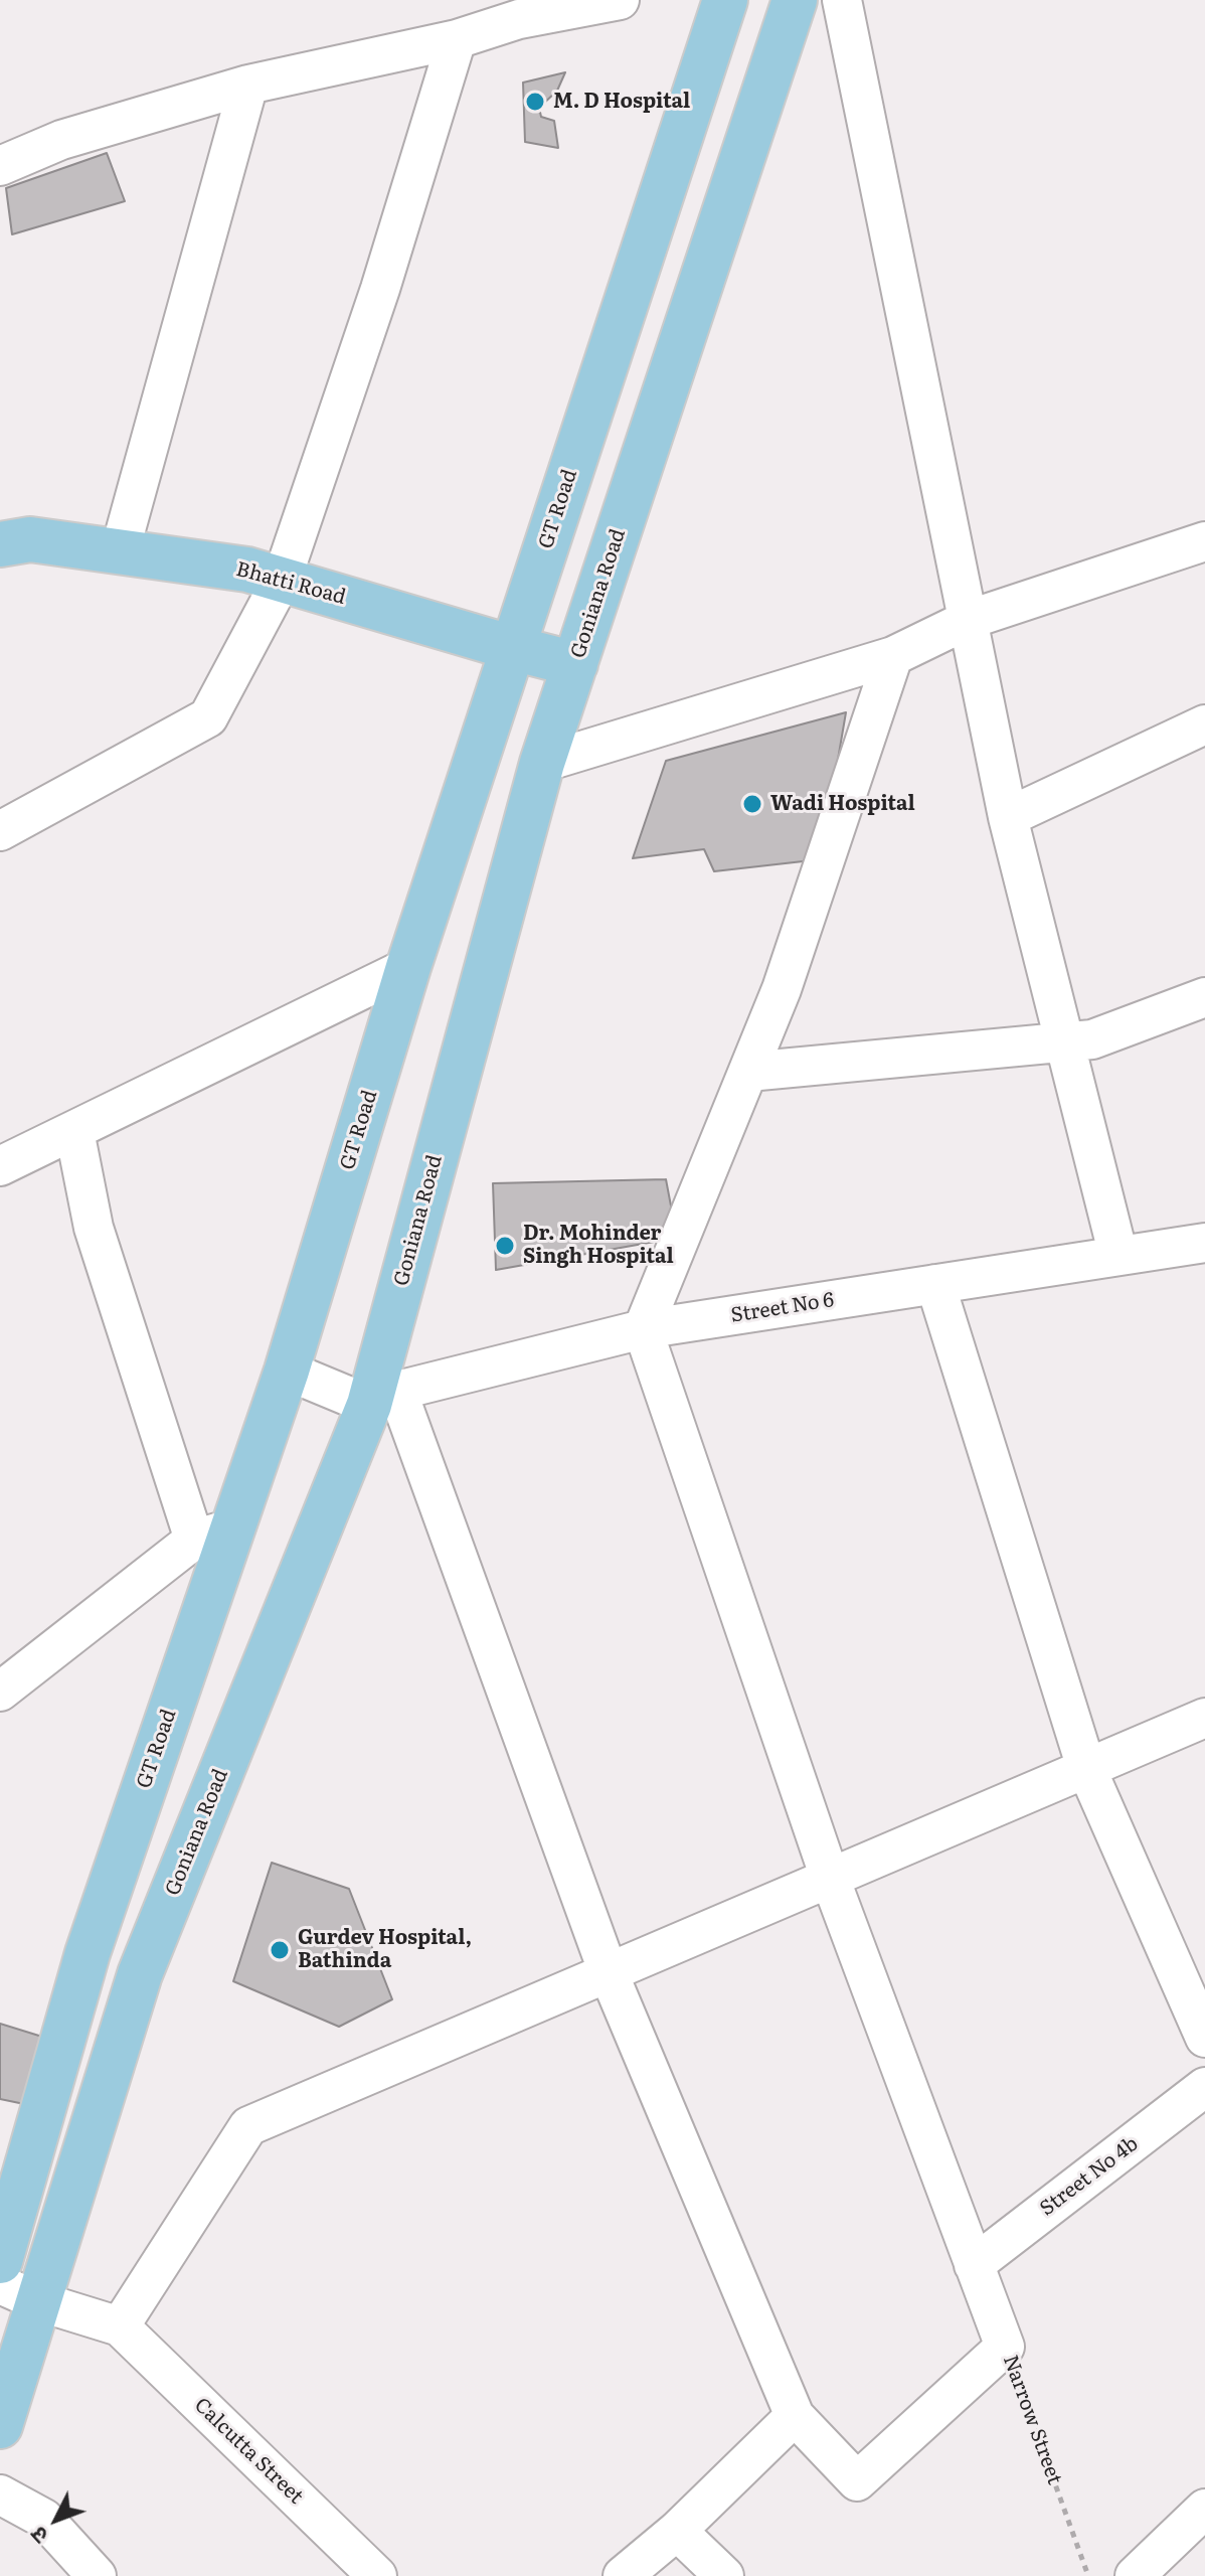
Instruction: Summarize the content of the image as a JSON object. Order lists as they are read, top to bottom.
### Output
{
  "streets": {
    "main road": ["GT Road", "Bhatti Road", "Goniana Road"],
    "street": [
      "Street No 6",
      "Street No 4b",
      "Narrow Street",
      "Calcutta Street"
    ]
  },
  "crossings": [
    ["GT Road", "Bhatti Road"],
    ["GT Road", "Goniana Road"],
    ["Bhatti Road", "Goniana Road"],
    ["Goniana Road", "Street No 6"],
    ["Street No 6", "Narrow Street"],
    ["Street No 4b", "Narrow Street"]
  ],
  "places": [
    "M. D Hospital",
    "Wadi Hospital",
    "Dr. Mohinder Singh Hospital",
    "Gurdev Hospital, Bathinda"
  ],
  "north": "bottom left"
}
